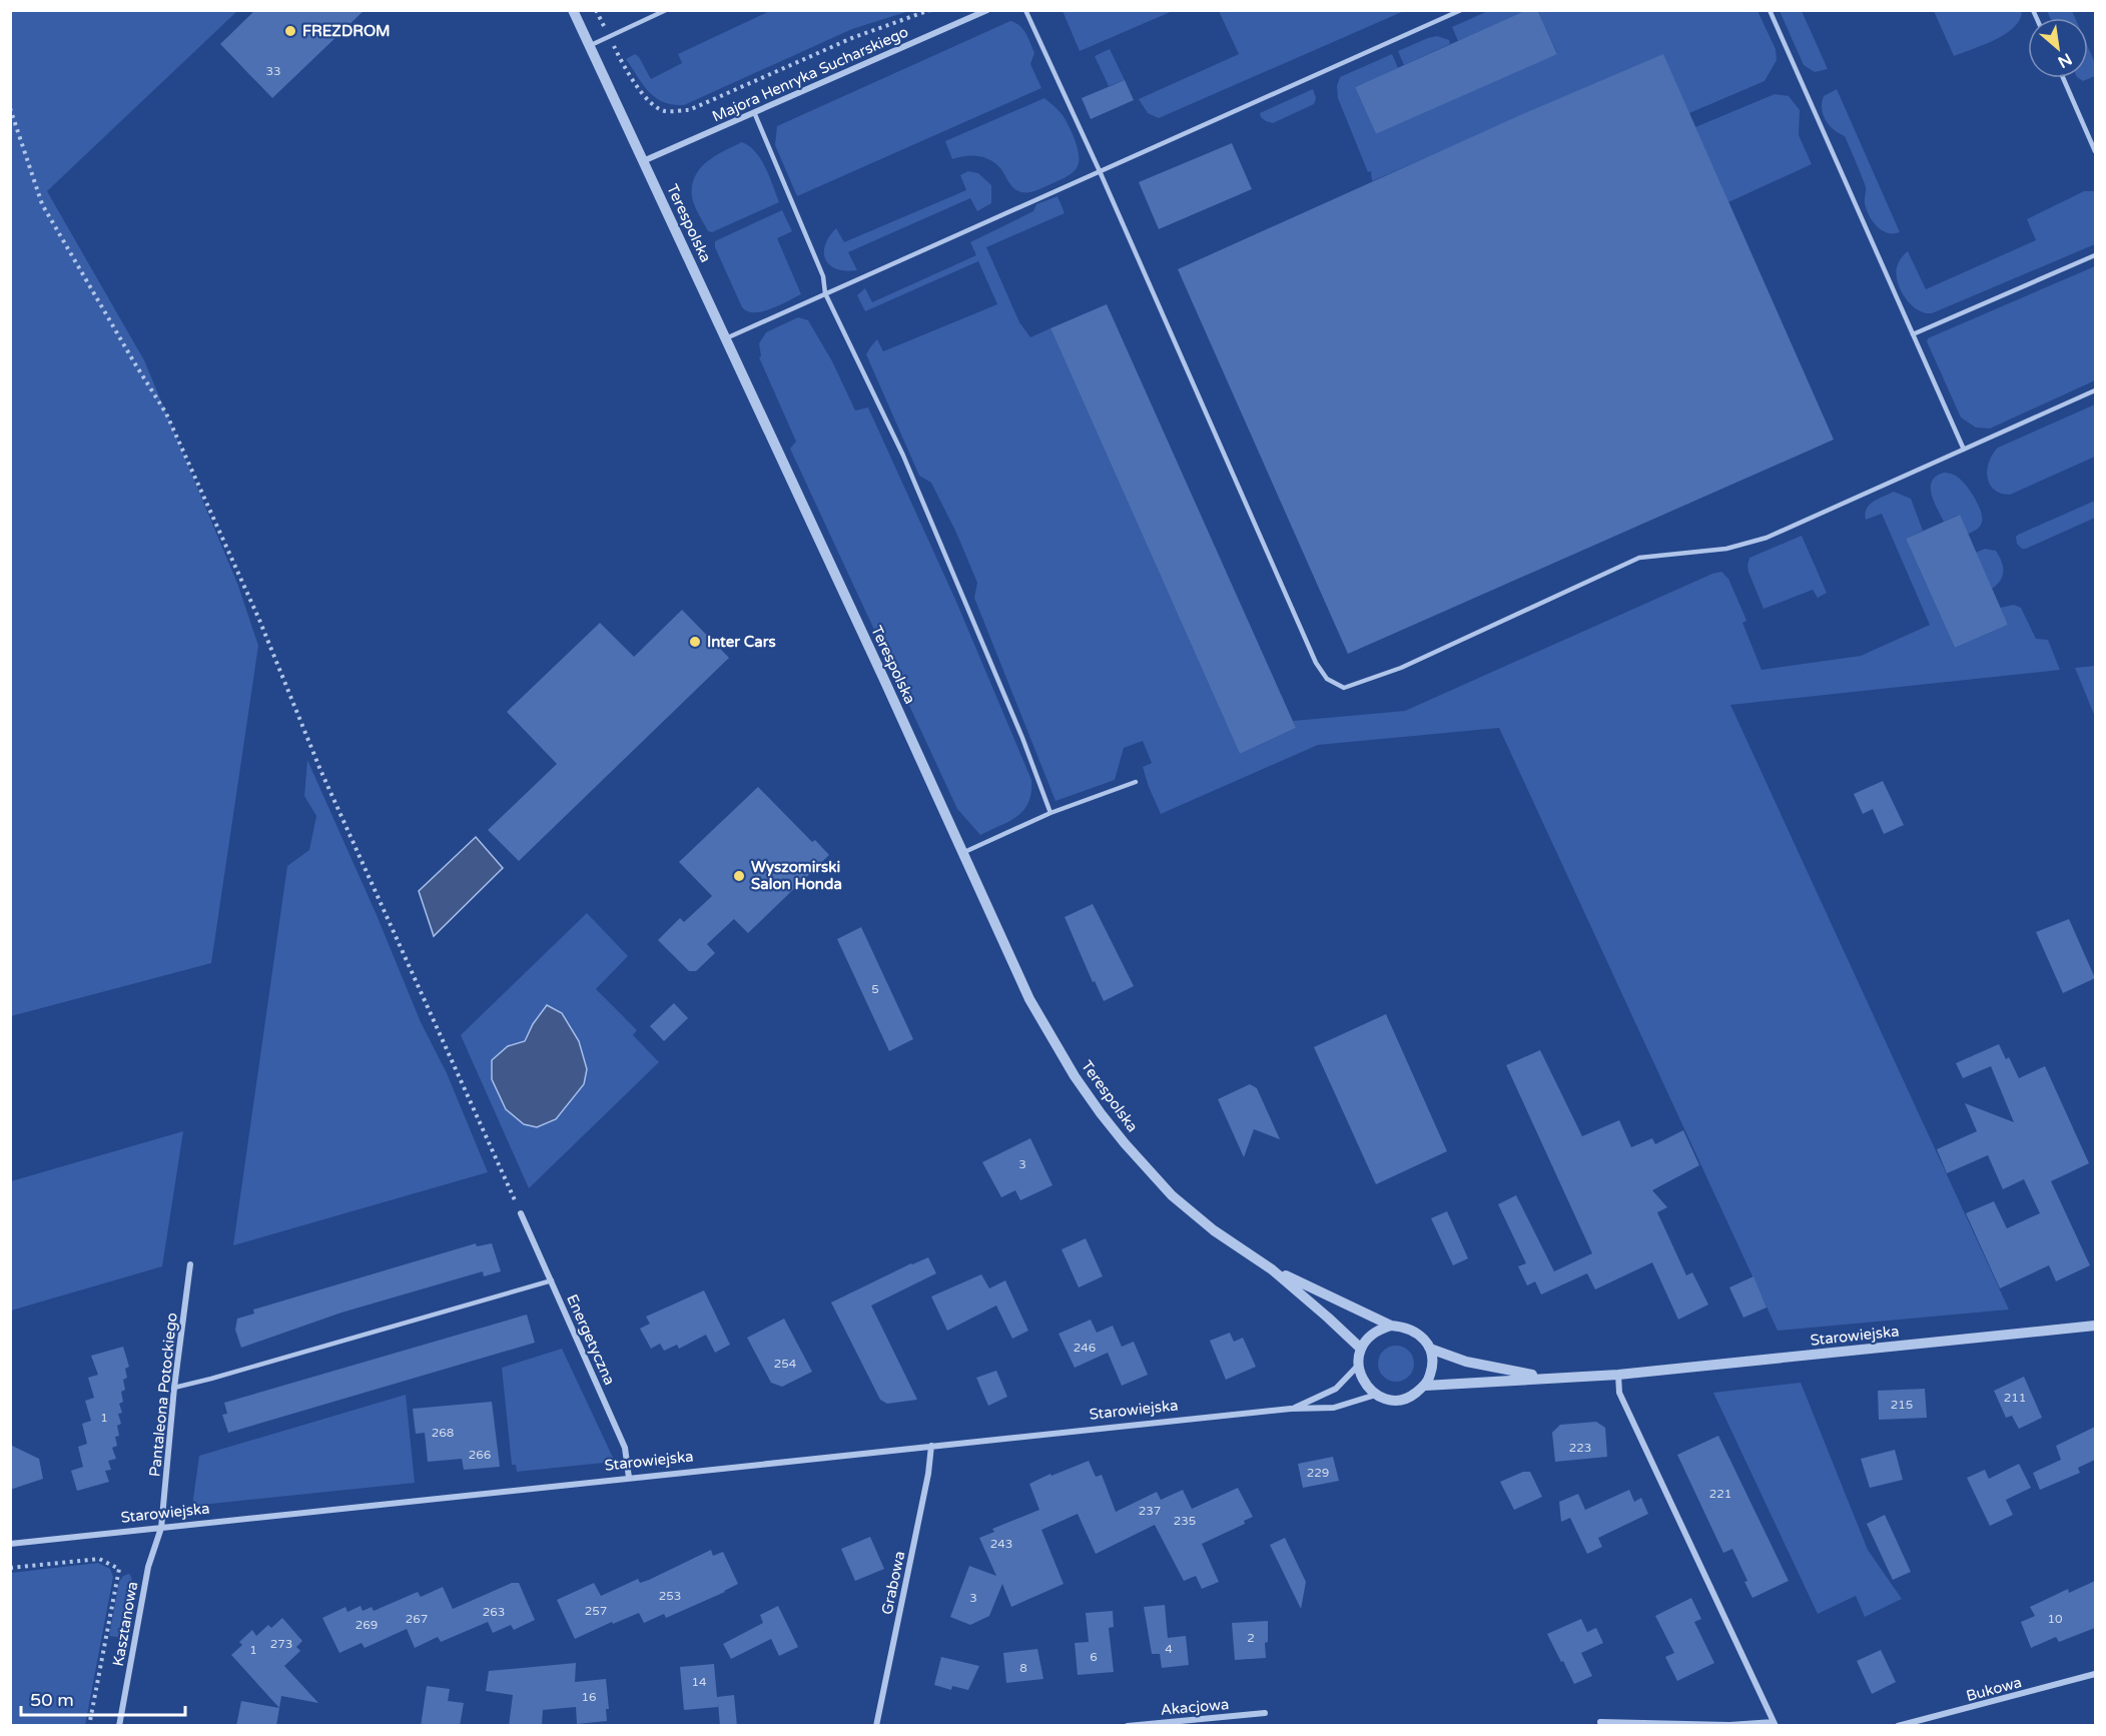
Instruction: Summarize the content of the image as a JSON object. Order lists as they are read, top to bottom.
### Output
{
  "streets": {
    "street": [
      "Majora Henryka Sucharskiego",
      "Terespolska",
      "Starowiejska",
      "Energetyczna",
      "Pantaleona Potockiego",
      "Grabowa",
      "Kasztanowa",
      "Bukowa",
      "Akacjowa"
    ]
  },
  "crossings": [
    ["Majora Henryka Sucharskiego", "Terespolska"],
    ["Terespolska", "Starowiejska"],
    ["Starowiejska", "Energetyczna"],
    ["Starowiejska", "Pantaleona Potockiego"],
    ["Starowiejska", "Grabowa"],
    ["Starowiejska", "Kasztanowa"],
    ["Pantaleona Potockiego", "Kasztanowa"]
  ],
  "places": ["FREZDROM", "Inter Cars", "Wyszomirski Salon Honda"],
  "house_numbers": [
    "33",
    "5",
    "3",
    "246",
    "254",
    "211",
    "215",
    "1",
    "268",
    "223",
    "266",
    "229",
    "221",
    "237",
    "235",
    "243",
    "253",
    "3",
    "257",
    "263",
    "267",
    "10",
    "269",
    "2",
    "273",
    "4",
    "1",
    "6",
    "8",
    "14",
    "16"
  ],
  "scale_bar": "50 m",
  "north": "bottom right"
}
